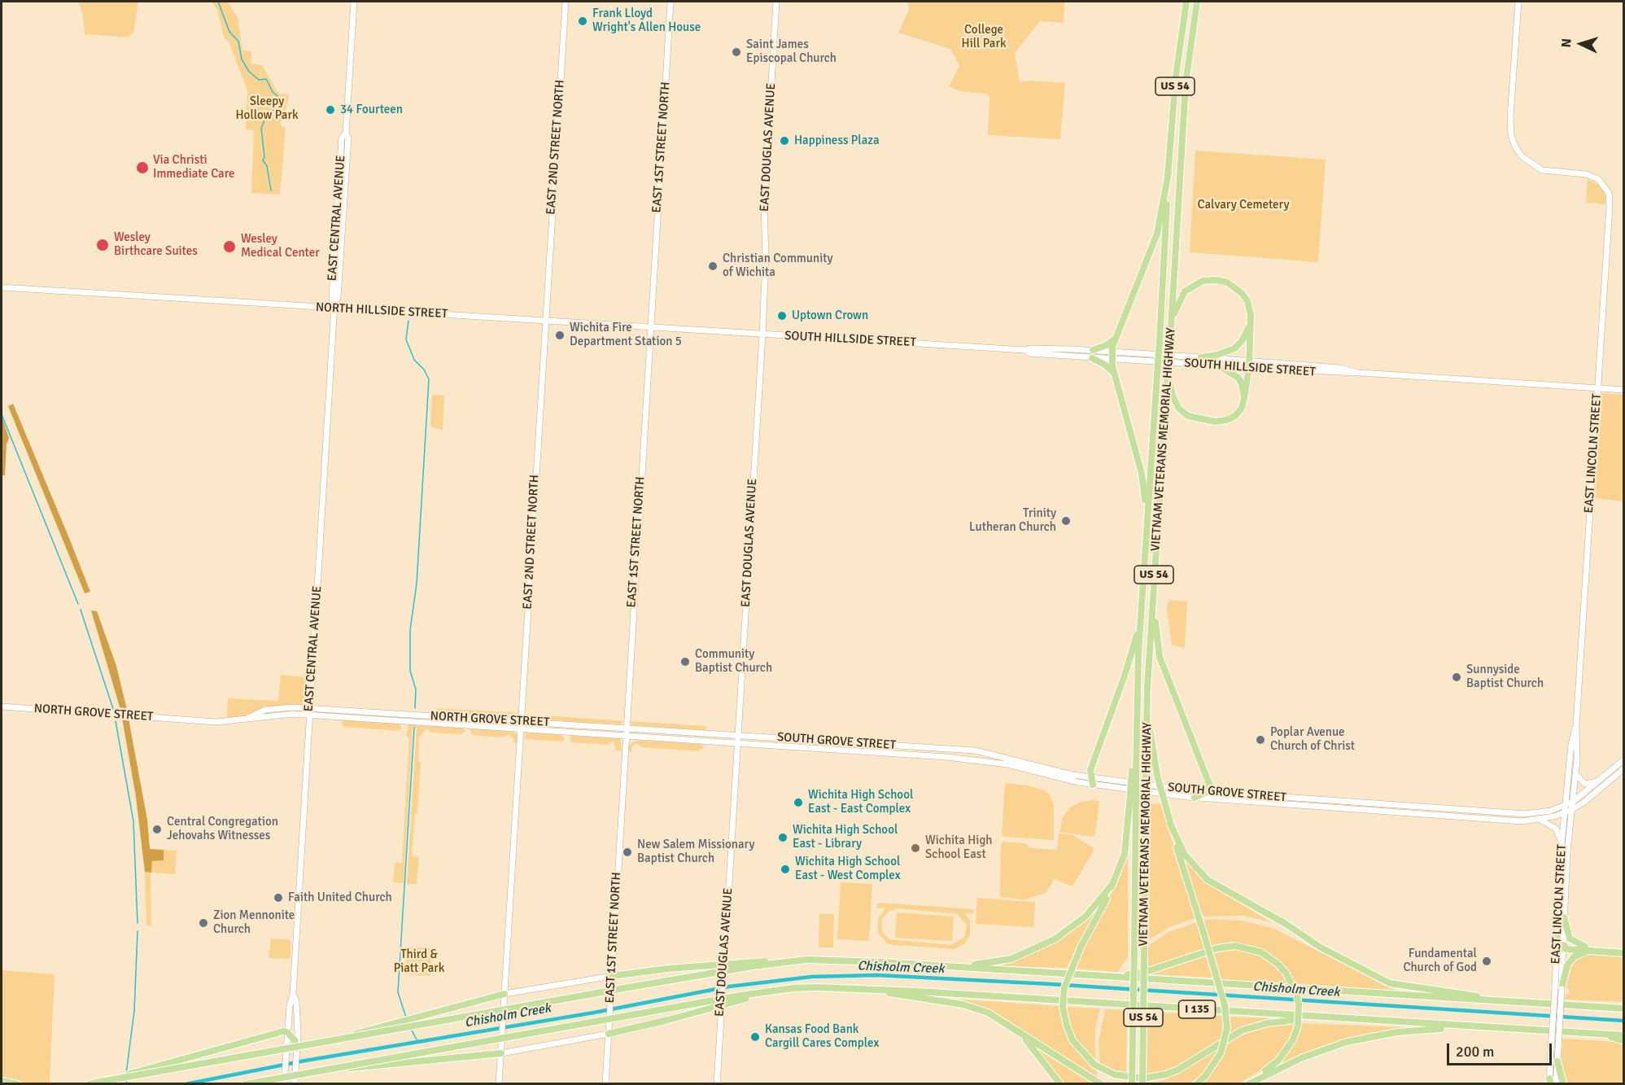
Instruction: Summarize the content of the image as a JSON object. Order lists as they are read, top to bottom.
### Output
{
  "streets": {
    "highway": ["US 54", "VIETNAM VETERANS MEMORIAL HIGHWAY", "I 135"],
    "street": [
      "EAST 2ND STREET NORTH",
      "EAST 1ST STREET NORTH",
      "EAST DOUGLAS AVENUE",
      "EAST CENTRAL AVENUE",
      "NORTH HILLSIDE STREET",
      "SOUTH HILLSIDE STREET",
      "EAST LINCOLN STREET",
      "NORTH GROVE STREET",
      "SOUTH GROVE STREET"
    ]
  },
  "crossings": [
    ["EAST 2ND STREET NORTH", "NORTH HILLSIDE STREET"],
    ["EAST 2ND STREET NORTH", "NORTH GROVE STREET"],
    ["EAST 1ST STREET NORTH", "NORTH HILLSIDE STREET"],
    ["EAST 1ST STREET NORTH", "NORTH GROVE STREET"],
    ["EAST DOUGLAS AVENUE", "NORTH HILLSIDE STREET"],
    ["EAST DOUGLAS AVENUE", "SOUTH HILLSIDE STREET"],
    ["EAST DOUGLAS AVENUE", "NORTH GROVE STREET"],
    ["EAST DOUGLAS AVENUE", "SOUTH GROVE STREET"],
    ["EAST CENTRAL AVENUE", "NORTH HILLSIDE STREET"],
    ["EAST CENTRAL AVENUE", "NORTH GROVE STREET"],
    ["NORTH HILLSIDE STREET", "SOUTH HILLSIDE STREET"],
    ["SOUTH HILLSIDE STREET", "EAST LINCOLN STREET"],
    ["EAST LINCOLN STREET", "SOUTH GROVE STREET"],
    ["NORTH GROVE STREET", "SOUTH GROVE STREET"]
  ],
  "water": ["Chisholm Creek"],
  "parks": [
    "College Hill Park",
    "Sleepy Hollow Park",
    "Calvary Cemetery",
    "Third & Piatt Park"
  ],
  "places": [
    "Frank Lloyd Wright's Allen House",
    "Saint James Episcopal Church",
    "34 Fourteen",
    "Happiness Plaza",
    "Via Christi Immediate Care",
    "Wesley Birthcare Suites",
    "Wesley Medical Center",
    "Christian Community of Wichita",
    "Uptown Crown",
    "Wichita Fire Department Station 5",
    "Trinity Lutheran Church",
    "Community Baptist Church",
    "Sunnyside Baptist Church",
    "Poplar Avenue Church of Christ",
    "Wichita High School East - East Complex",
    "Central Congregation Jehovahs Witnesses",
    "Wichita High School East - Library",
    "Wichita High School East",
    "New Salem Missionary Baptist Church",
    "Wichita High School East - West Complex",
    "Faith United Church",
    "Zion Mennonite Church",
    "Fundamental Church of God",
    "Kansas Food Bank Cargill Cares Complex"
  ],
  "scale_bar": "200 m",
  "north": "left"
}
